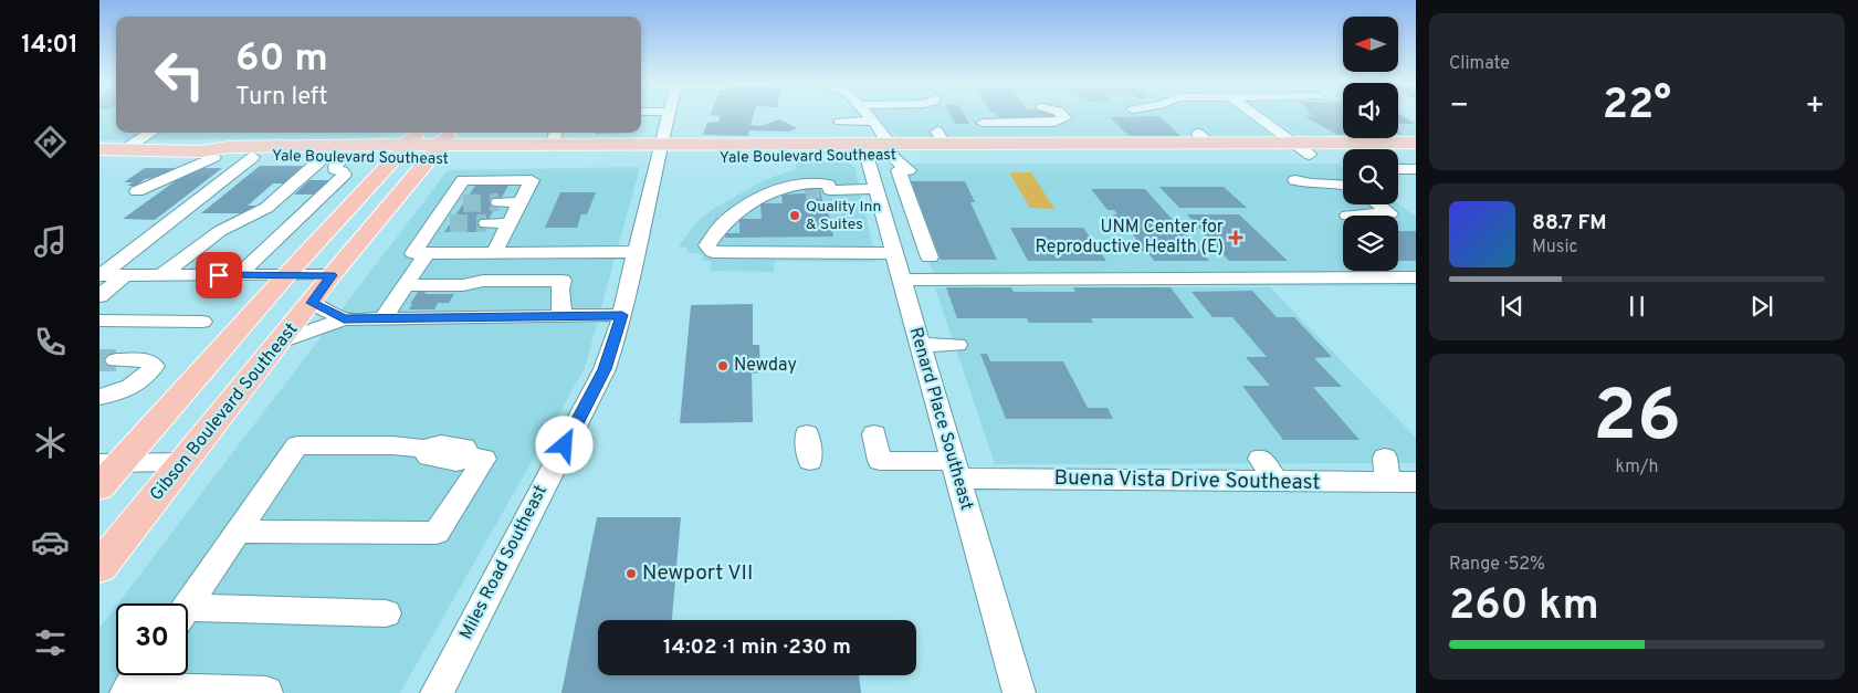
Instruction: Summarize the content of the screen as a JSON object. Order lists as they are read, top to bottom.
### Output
{
  "streets": {
    "main road": ["Yale Boulevard Southeast", "Gibson Boulevard Southeast"],
    "street": ["Renard Place Southeast", "Buena Vista Drive Southeast", "Miles Road Southeast"]
  },
  "crossings": [
    ["Yale Boulevard Southeast", "Gibson Boulevard Southeast"],
    ["Yale Boulevard Southeast", "Renard Place Southeast"],
    ["Yale Boulevard Southeast", "Miles Road Southeast"],
    ["Renard Place Southeast", "Buena Vista Drive Southeast"]
  ],
  "places": {
    "other": ["Quality Inn & Suites", "Newday", "Newport VII"],
    "health": ["UNM Center for Reproductive Health (E)"]
  },
  "north": "left",
  "page": {
    "tabs": "14:01",
    "tile": [
      "Climate",
      ["26", "km/h"],
      ["Range · 52%", "260 km"]
    ],
    "turn": ["60 m", "Turn left"],
    "heat": ["−", "22°", "+"],
    "song": ["88.7 FM", "Music"],
    "limit": "30",
    "trip": "14:02 · 1 min · 230 m"
  }
}
